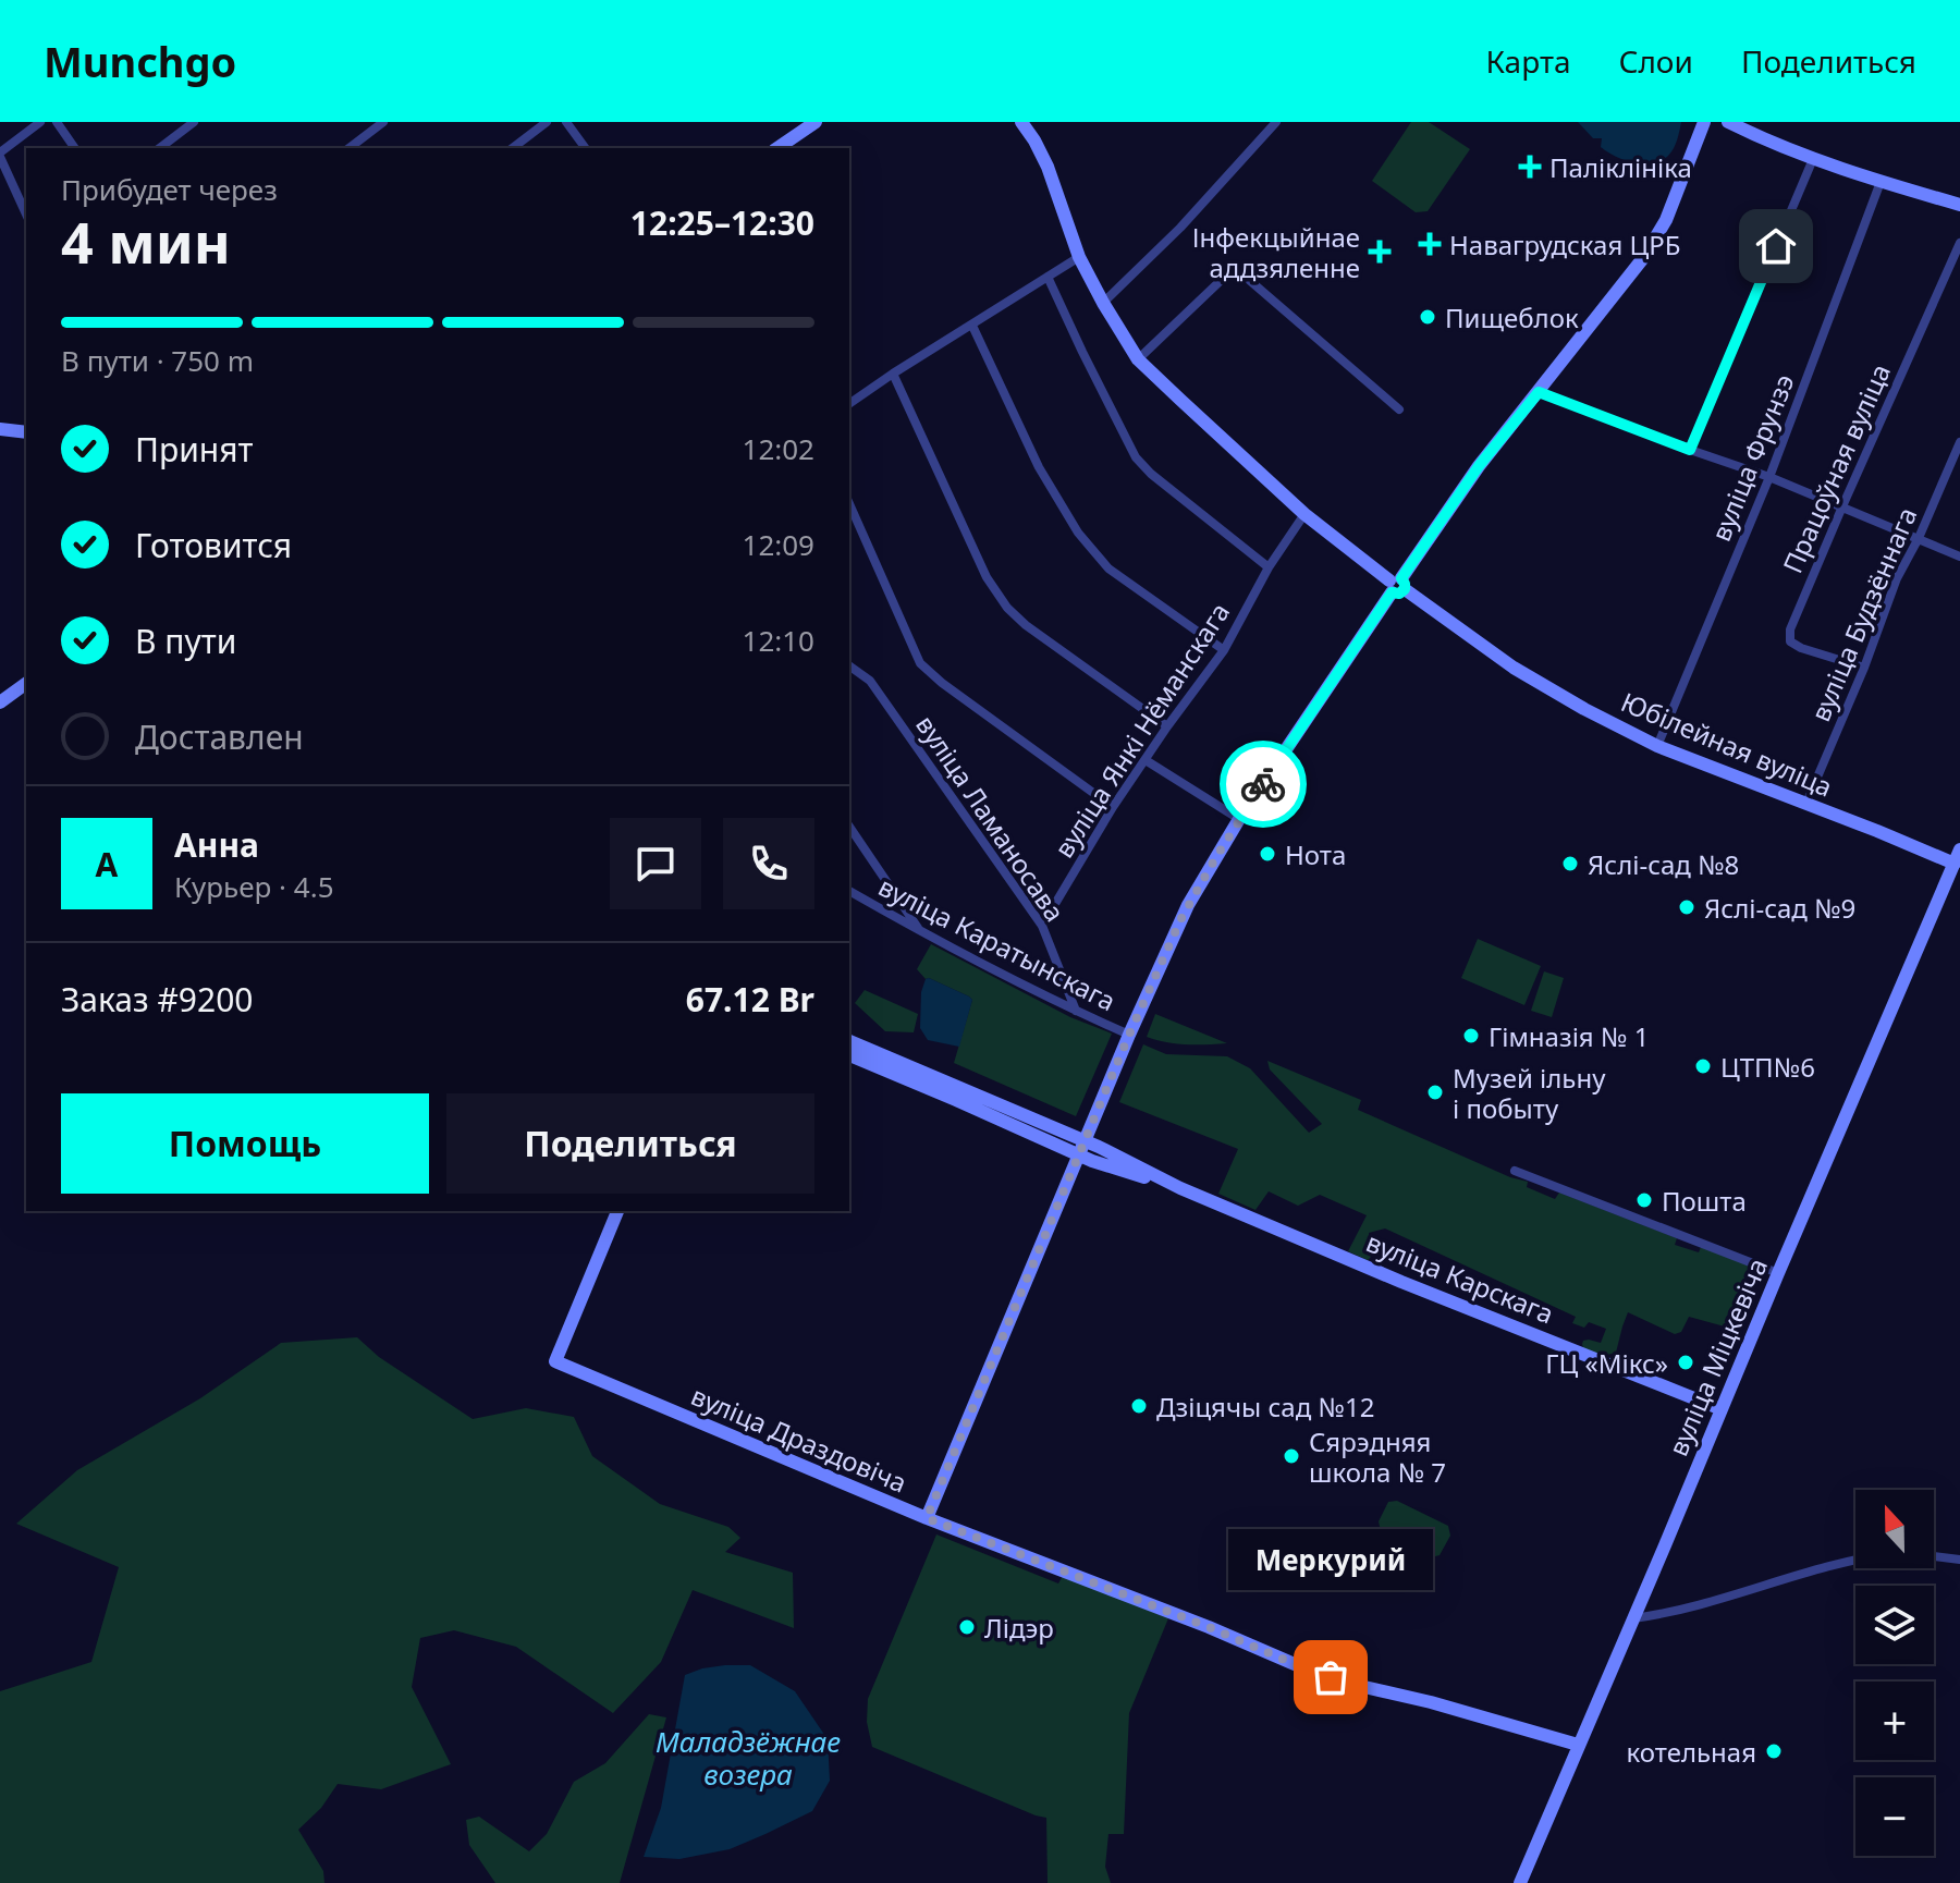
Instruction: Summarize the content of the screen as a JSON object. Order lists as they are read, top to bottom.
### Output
{
  "streets": {
    "street": [
      "вуліца Фрунзэ",
      "Працоўная вуліца",
      "вуліца Будзённага",
      "вуліца Янкі Нёманскага",
      "Юбілейная вуліца",
      "вуліца Ламаносава",
      "вуліца Каратынскага",
      "вуліца Карскага",
      "вуліца Міцкевіча",
      "вуліца Драздовіча"
    ]
  },
  "crossings": [
    ["вуліца Фрунзэ", "Юбілейная вуліца"],
    ["Працоўная вуліца", "вуліца Будзённага"],
    ["вуліца Будзённага", "Юбілейная вуліца"],
    ["вуліца Янкі Нёманскага", "Юбілейная вуліца"],
    ["вуліца Янкі Нёманскага", "вуліца Ламаносава"],
    ["Юбілейная вуліца", "вуліца Міцкевіча"],
    ["вуліца Ламаносава", "вуліца Каратынскага"],
    ["вуліца Карскага", "вуліца Міцкевіча"],
    ["вуліца Міцкевіча", "вуліца Драздовіча"]
  ],
  "water": ["Маладзёжнае возера"],
  "places": {
    "health": ["Паліклініка", "Навагрудская ЦРБ", "Інфекцыйнае аддзяленне"],
    "other": [
      "Пищеблок",
      "Нота",
      "Яслі-сад №8",
      "Яслі-сад №9",
      "Гімназія № 1",
      "ЦТП№6",
      "Музей ільну і побыту",
      "Пошта",
      "ГЦ «Мікс»",
      "Дзіцячы сад №12",
      "Сярэдняя школа № 7",
      "Лідэр",
      "Меркурий",
      "котельная"
    ]
  },
  "north": "top",
  "page": {
    "header": "Munchgo",
    "nav": ["Карта", "Слои", "Поделиться"],
    "heading": ["4 мин", "Прибудет через", "12:25–12:30"],
    "panel": [
      "Анна",
      "Курьер · 4.5",
      "Заказ #9200",
      "67.12 Br"
    ],
    "bar": "В пути · 750 m",
    "list": [
      ["Принят", "12:02"],
      ["Готовится", "12:09"],
      ["В пути", "12:10"],
      "Доставлен"
    ],
    "round": "А",
    "buttons": ["Помощь", "Поделиться"],
    "map_buttons": ["+", "−"],
    "bubble": "Меркурий"
  }
}
